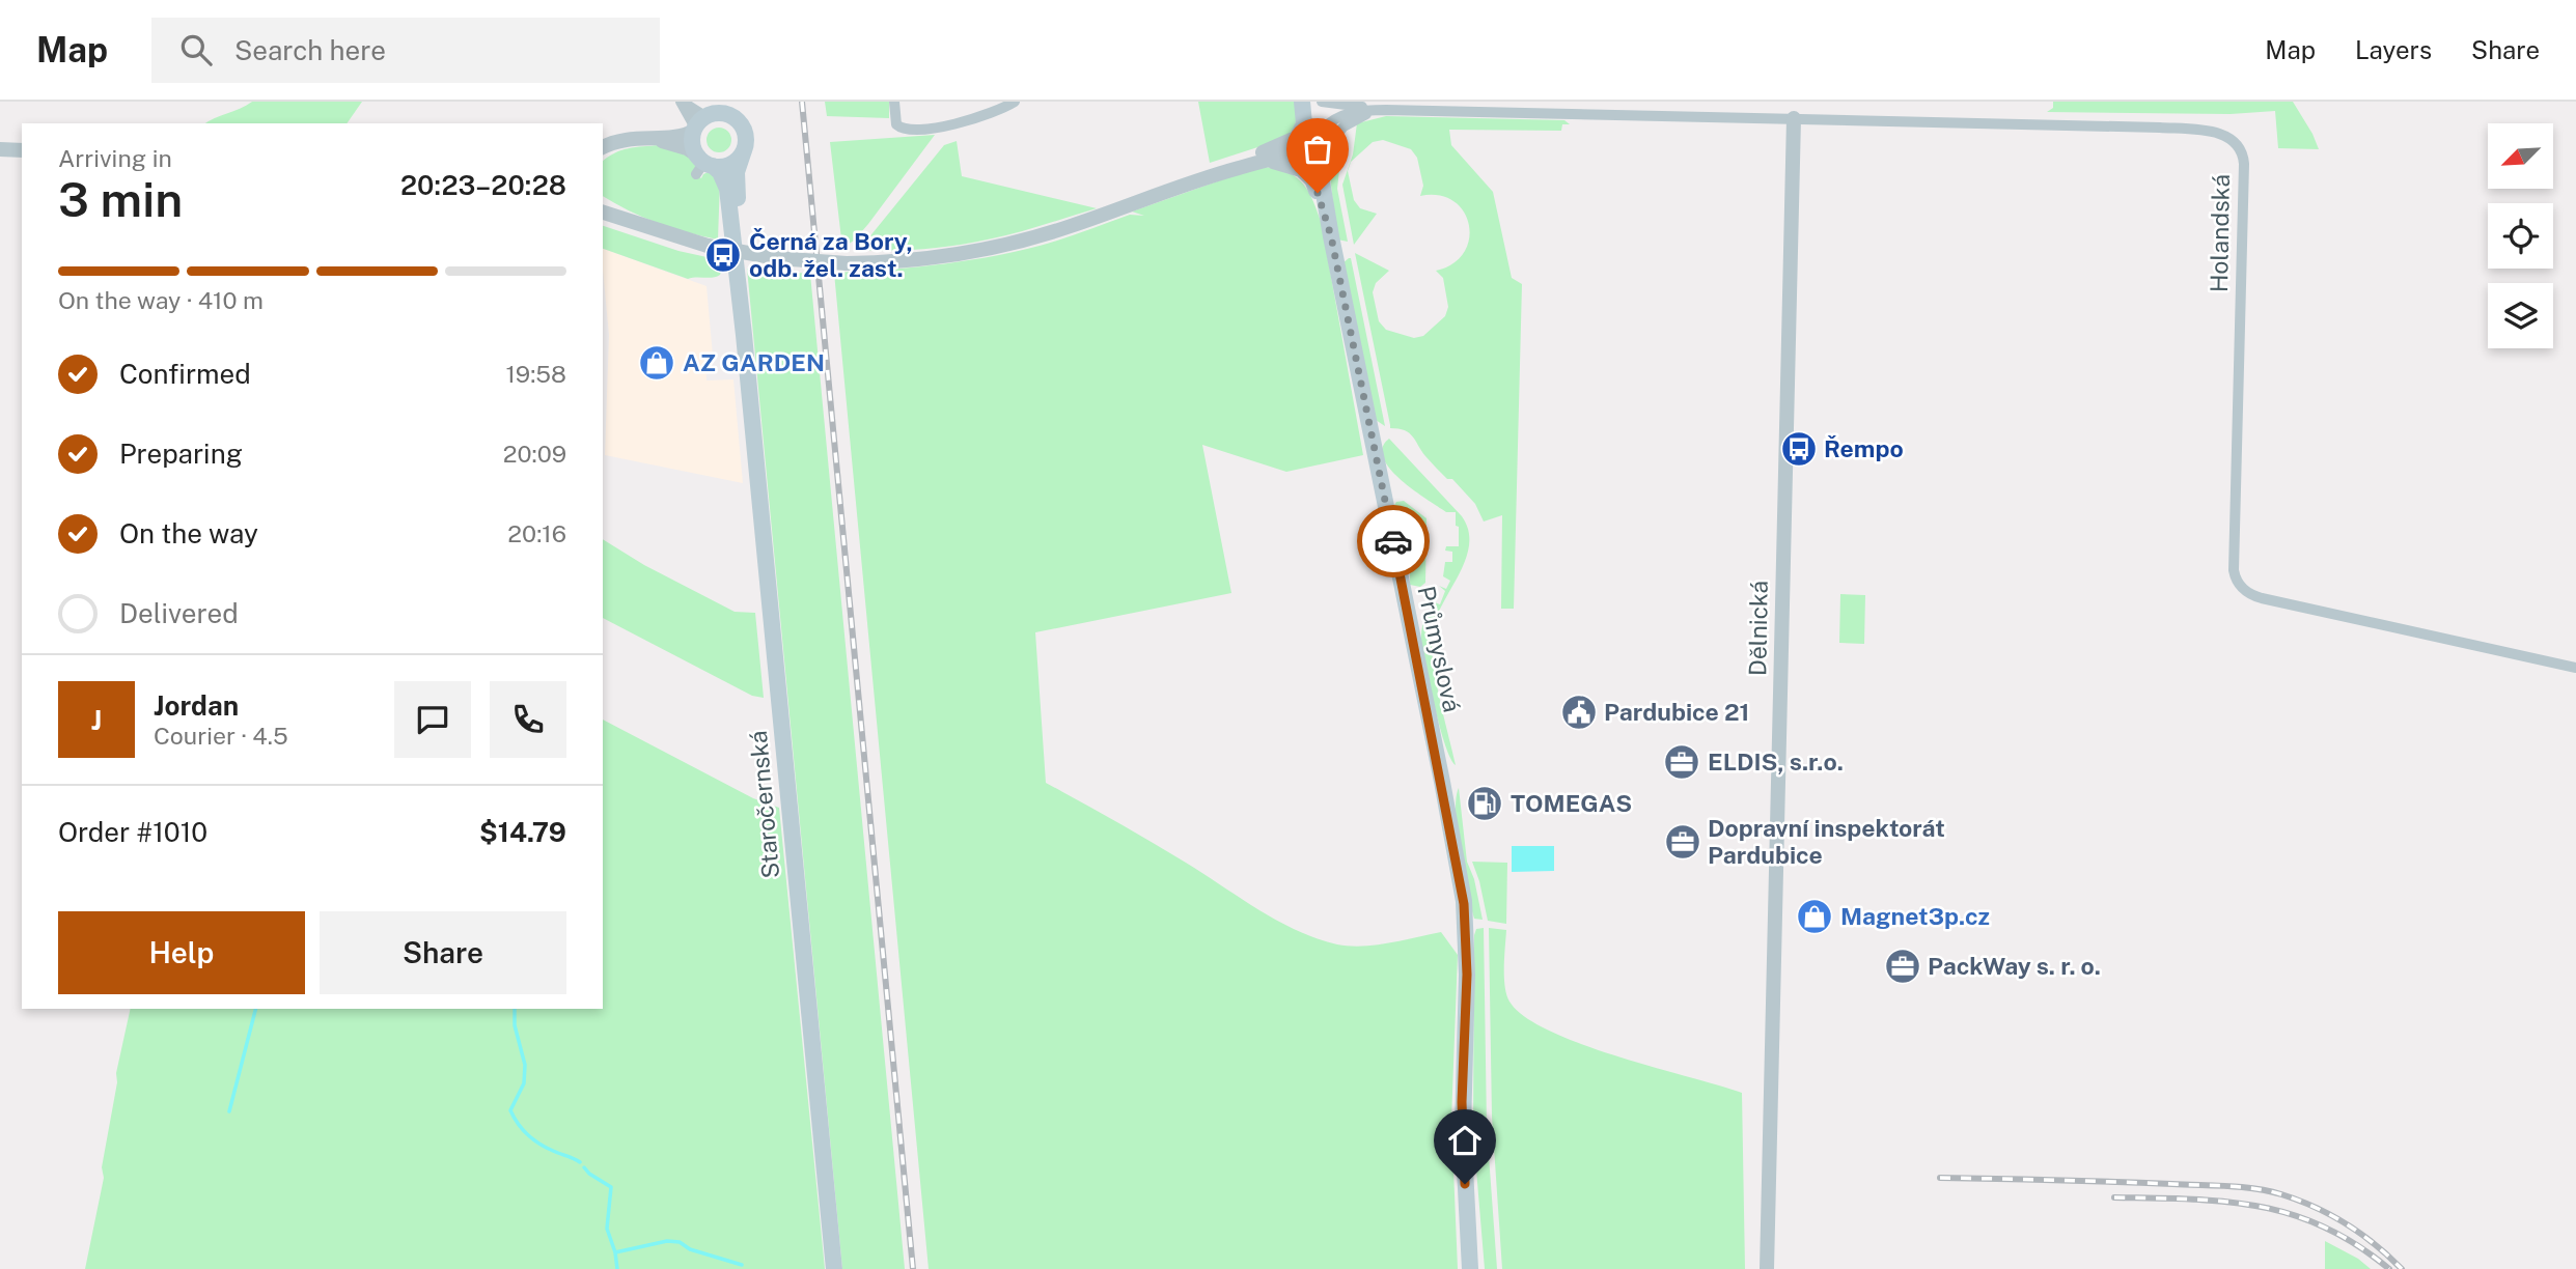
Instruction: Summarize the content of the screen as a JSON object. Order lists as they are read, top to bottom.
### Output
{
  "streets": {
    "main road": ["Průmyslová", "Staročernská"],
    "street": ["Holandská", "Dělnická"]
  },
  "crossings": [
    ["Holandská", "Dělnická"],
    ["Holandská", "Průmyslová"]
  ],
  "places": {
    "bus stop": ["Černá za Bory, odb. žel. zast.", "Řempo"],
    "shop": ["AZ GARDEN", "Magnet3p.cz"],
    "public building": ["Pardubice 21"],
    "office": ["ELDIS, s.r.o.", "Dopravní inspektorát Pardubice", "PackWay s. r. o."],
    "fuel station": ["TOMEGAS"]
  },
  "north": "bottom left",
  "page": {
    "header": "Map",
    "search": "Search here",
    "nav": ["Map", "Layers", "Share"],
    "heading": ["3 min", "Arriving in", "20:23–20:28"],
    "panel": [
      "Jordan",
      "Courier · 4.5",
      "Order #1010",
      "$14.79"
    ],
    "bar": "On the way · 410 m",
    "list": [
      ["Confirmed", "19:58"],
      ["Preparing", "20:09"],
      ["On the way", "20:16"],
      "Delivered"
    ],
    "round": "J",
    "buttons": ["Help", "Share"]
  }
}
